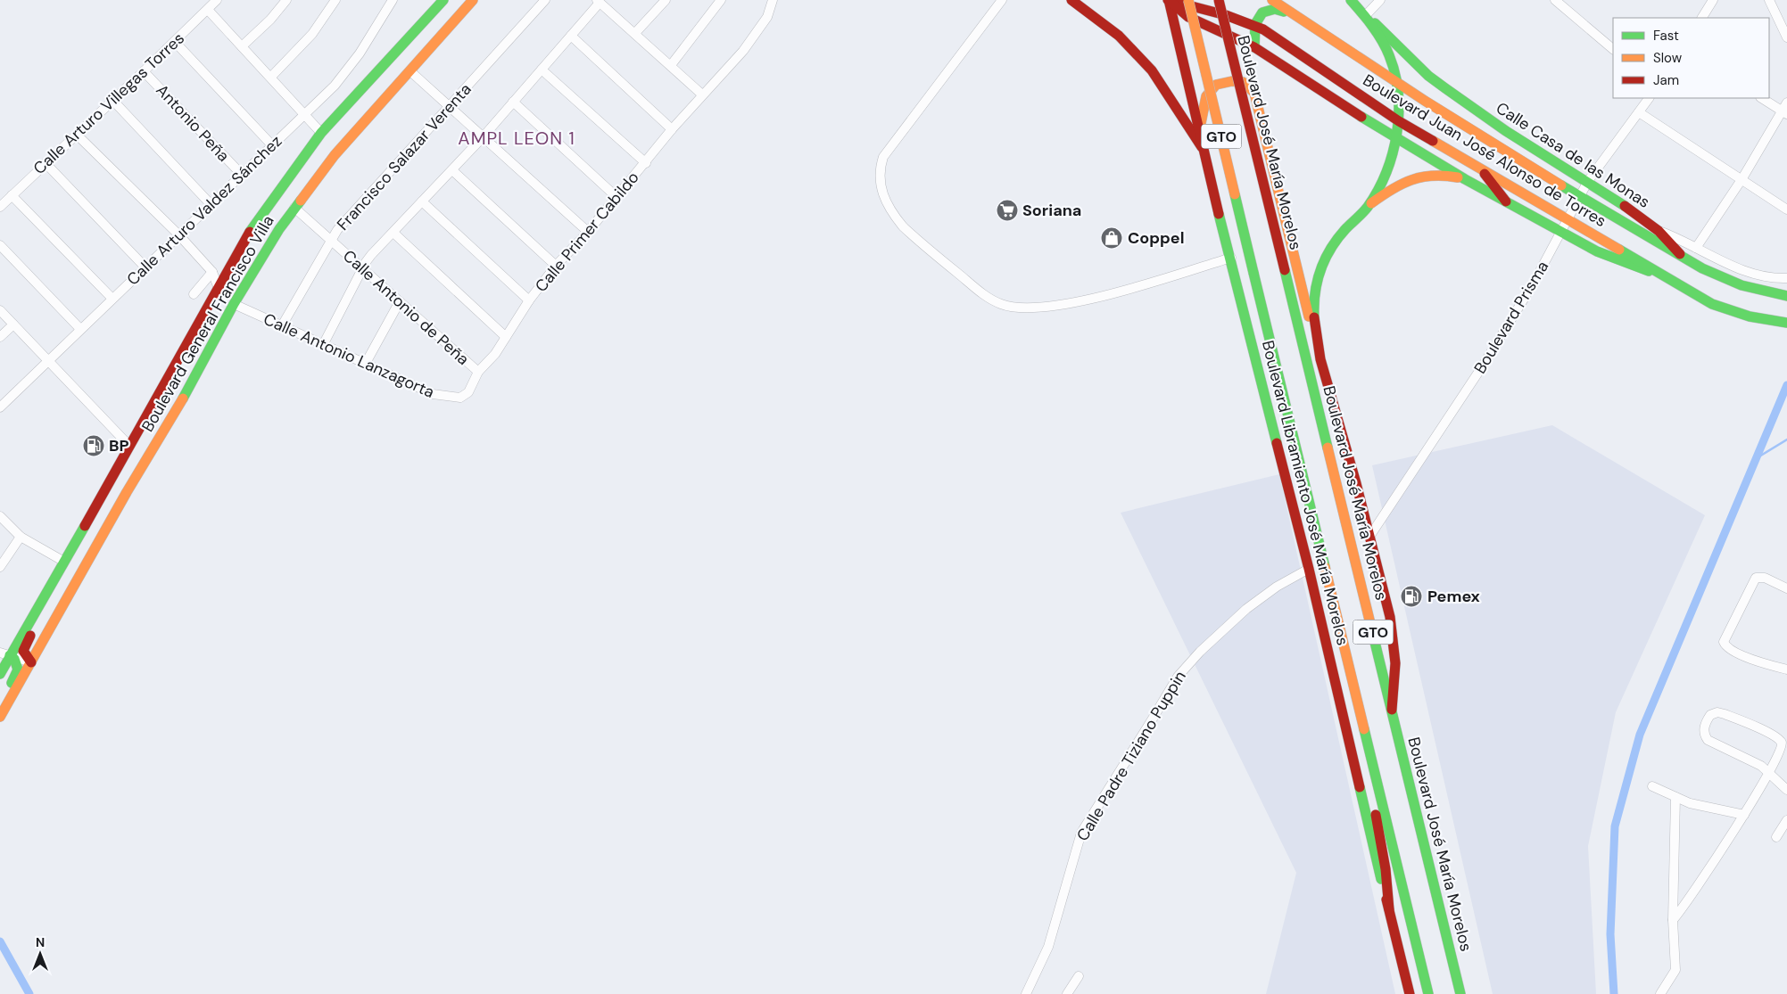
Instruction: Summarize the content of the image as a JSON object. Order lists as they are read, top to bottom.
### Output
{
  "streets": {
    "main road": [
      "GTO",
      "Boulevard José María Morelos",
      "Boulevard Juan José Alonso de Torres",
      "Calle Casa de las Monas",
      "Boulevard General Francisco Villa",
      "Boulevard Libramiento José María Morelos"
    ],
    "street": [
      "Calle Arturo Villegas Torres",
      "Antonio Peña",
      "Francisco Salazar Verenta",
      "Calle Arturo Valdez Sánchez",
      "Calle Primer Cabildo",
      "Calle Antonio de Peña",
      "Boulevard Prisma",
      "Calle Antonio Lanzagorta",
      "Calle Padre Tiziano Puppin"
    ]
  },
  "crossings": [
    ["Calle Arturo Villegas Torres", "Antonio Peña"],
    ["Antonio Peña", "Calle Arturo Valdez Sánchez"],
    ["Boulevard Juan José Alonso de Torres", "Boulevard Prisma"],
    ["Boulevard Juan José Alonso de Torres", "Boulevard Libramiento José María Morelos"],
    ["Calle Casa de las Monas", "Boulevard Prisma"],
    ["Francisco Salazar Verenta", "Calle Antonio de Peña"],
    ["Francisco Salazar Verenta", "Calle Antonio Lanzagorta"],
    ["Calle Primer Cabildo", "Calle Antonio de Peña"],
    ["Calle Primer Cabildo", "Calle Antonio Lanzagorta"],
    ["Calle Antonio de Peña", "Boulevard General Francisco Villa"],
    ["Calle Antonio de Peña", "Calle Antonio Lanzagorta"],
    ["Boulevard General Francisco Villa", "Calle Antonio Lanzagorta"],
    ["Boulevard Libramiento José María Morelos", "Calle Padre Tiziano Puppin"]
  ],
  "districts": ["AMPL LEON 1"],
  "places": {
    "supermarket": ["Soriana"],
    "shop": ["Coppel"],
    "fuel station": ["BP", "Pemex"]
  },
  "legend": ["Fast", "Slow", "Jam"],
  "north": "top"
}
